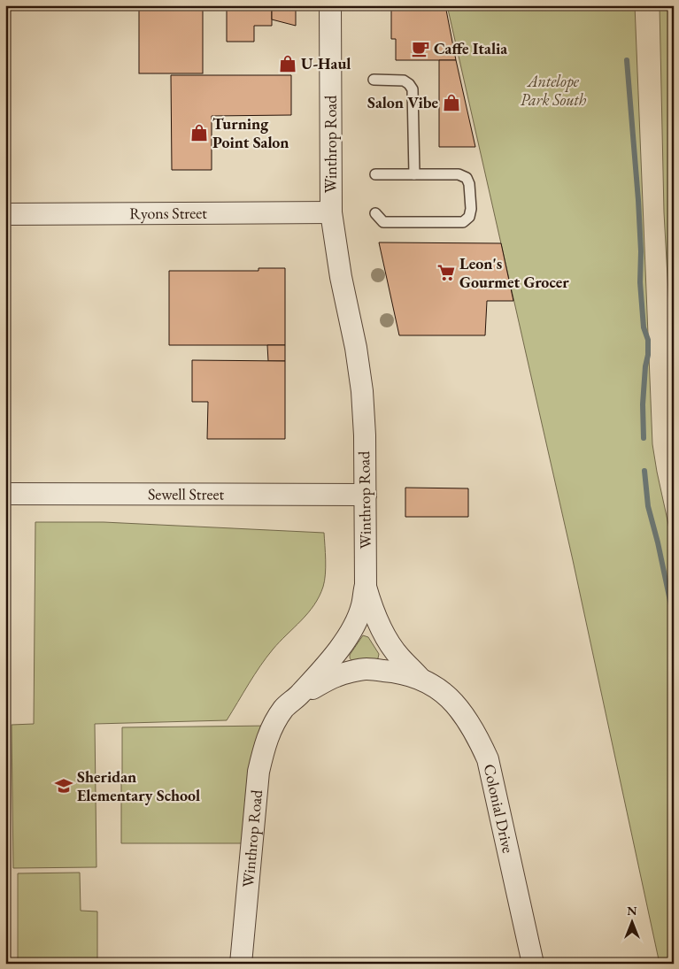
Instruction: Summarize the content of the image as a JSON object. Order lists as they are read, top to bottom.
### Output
{
  "streets": {
    "street": [
      "Winthrop Road",
      "Ryons Street",
      "Sewell Street",
      "Colonial Drive"
    ]
  },
  "crossings": [
    ["Winthrop Road", "Ryons Street"],
    ["Winthrop Road", "Sewell Street"],
    ["Winthrop Road", "Colonial Drive"]
  ],
  "parks": ["Antelope Park South"],
  "places": {
    "cafe": ["Caffe Italia"],
    "shop": ["U-Haul", "Salon Vibe", "Turning Point Salon"],
    "supermarket": ["Leon's Gourmet Grocer"],
    "school or university": ["Sheridan Elementary School"]
  },
  "north": "top"
}
